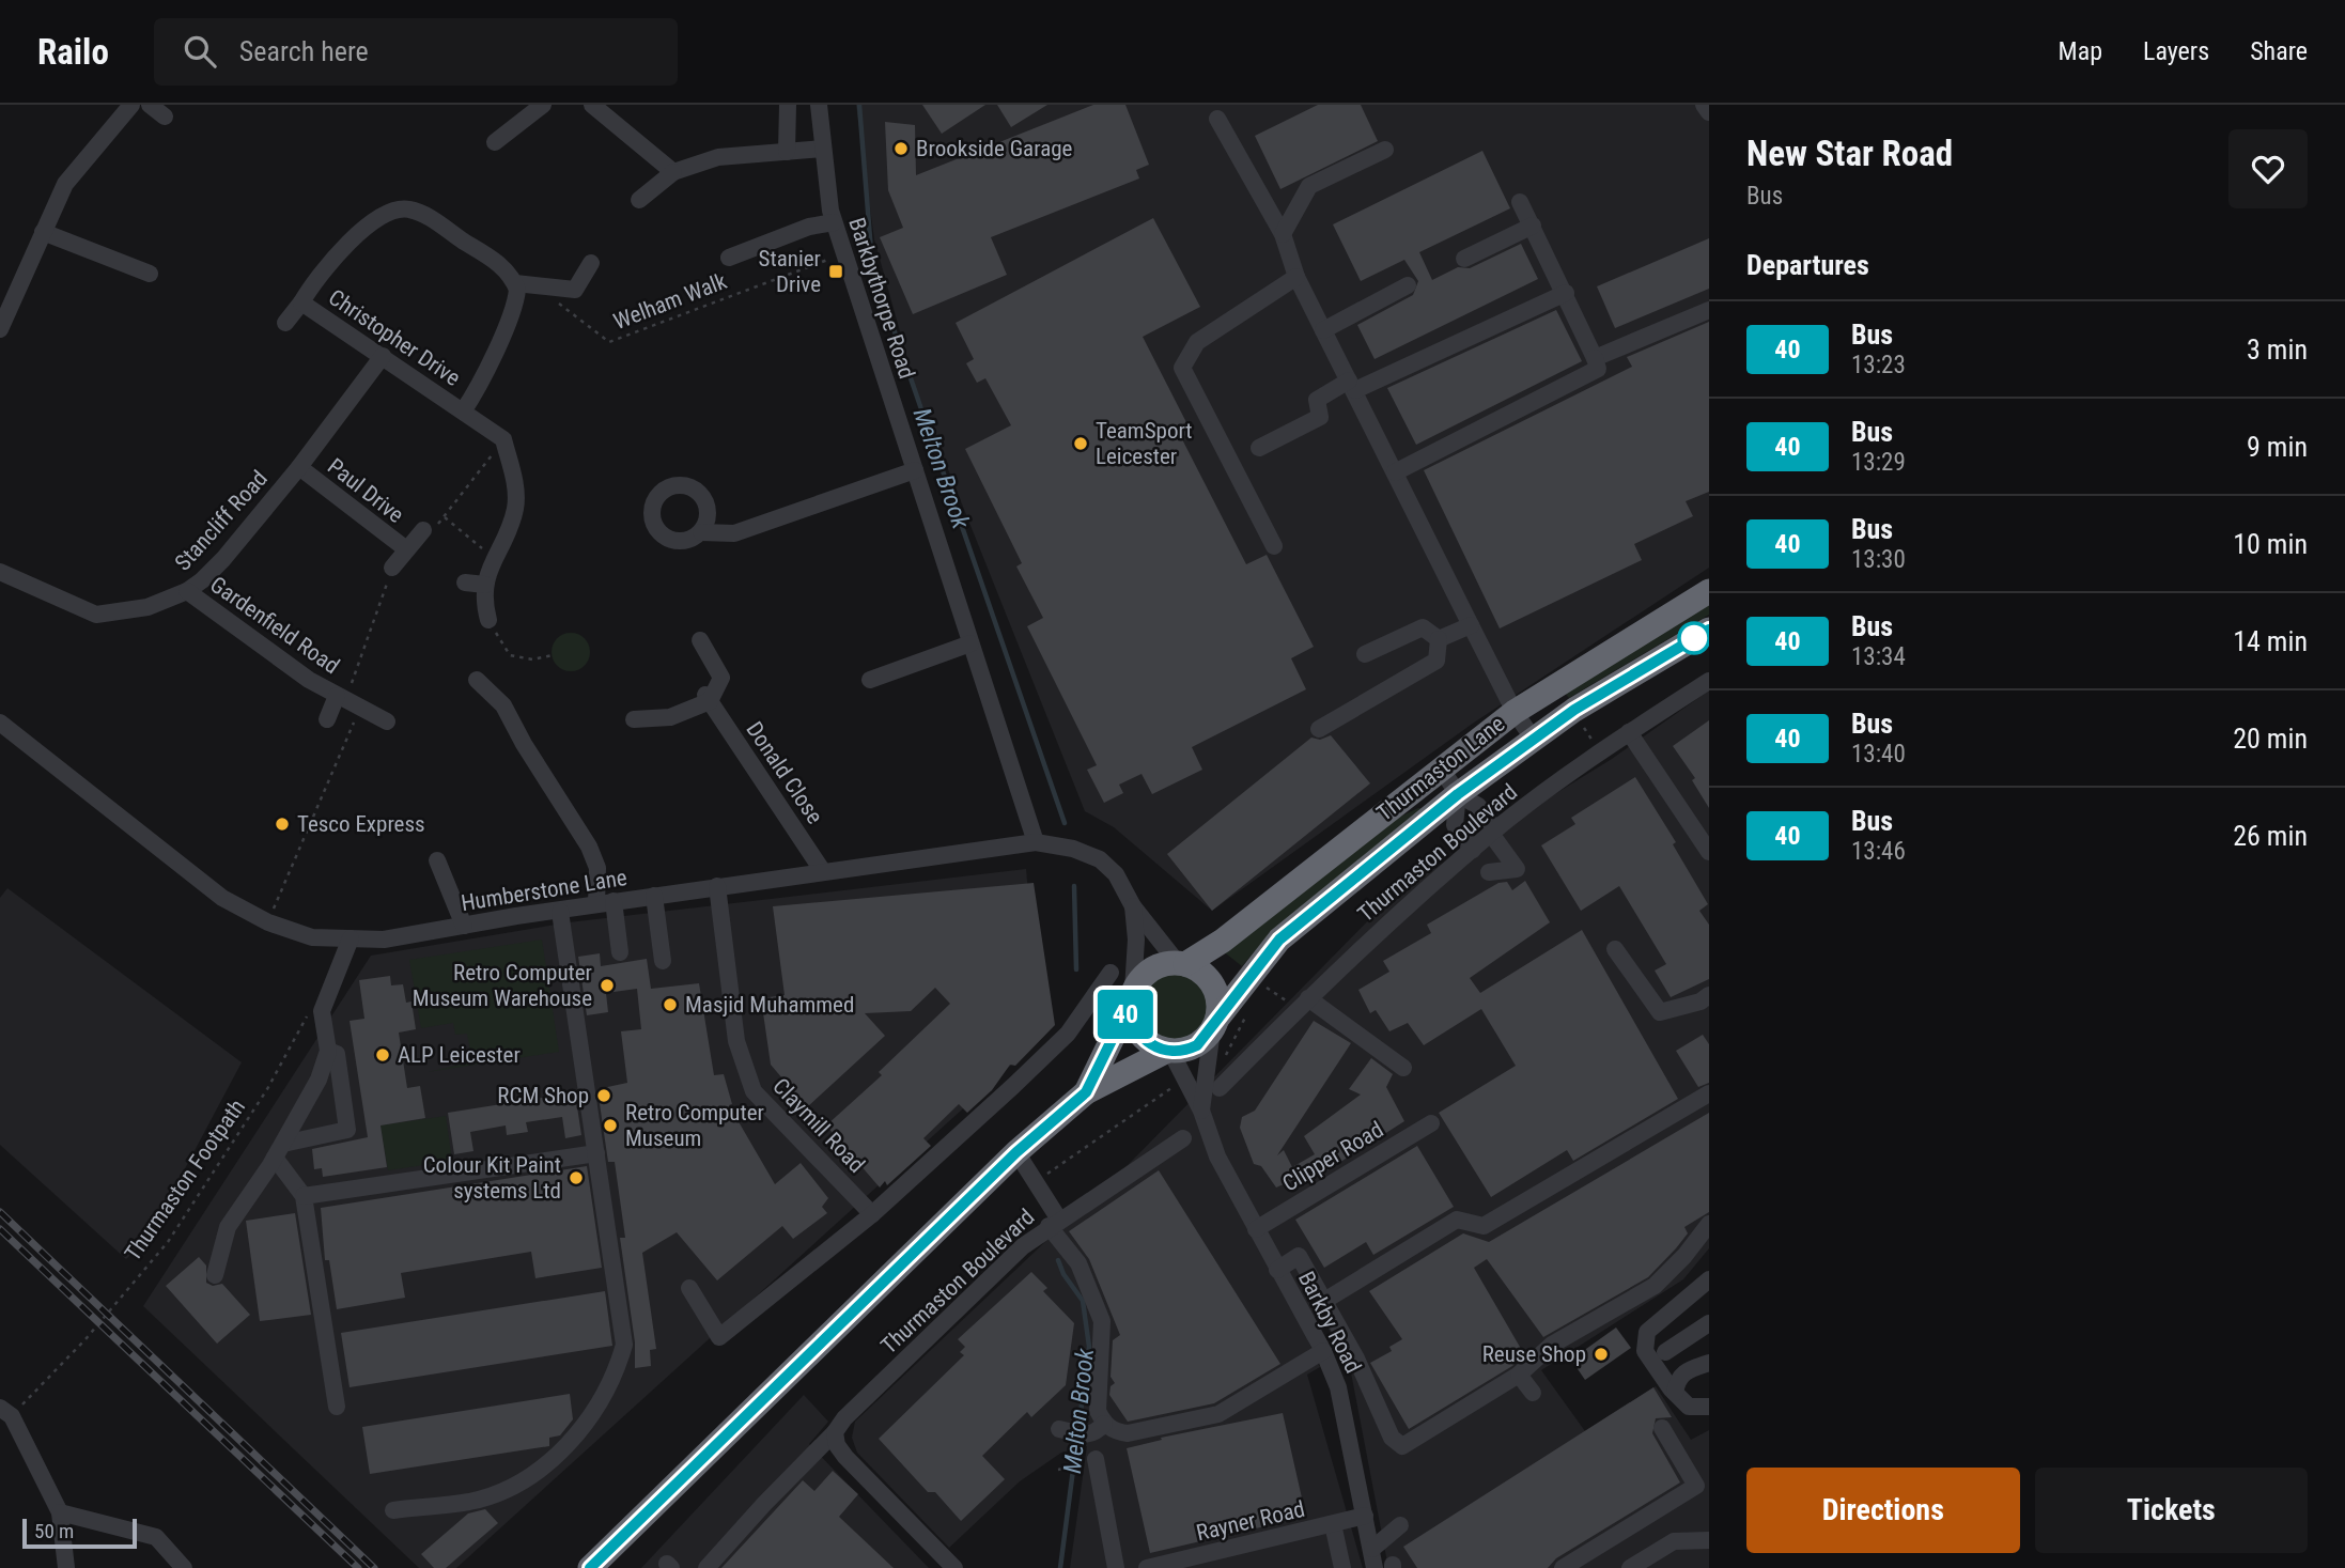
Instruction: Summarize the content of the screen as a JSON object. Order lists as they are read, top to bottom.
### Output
{
  "streets": {
    "highway": ["Thurmaston Lane"],
    "street": [
      "Barkbythorpe Road",
      "Christopher Drive",
      "Paul Drive",
      "Stancliff Road",
      "Gardenfield Road",
      "Donald Close",
      "Thurmaston Boulevard",
      "Humberstone Lane",
      "Claymill Road",
      "Clipper Road",
      "Barkby Road",
      "Rayner Road"
    ],
    "path": ["Welham Walk", "Thurmaston Footpath"]
  },
  "crossings": [
    ["Barkbythorpe Road", "Welham Walk"],
    ["Barkbythorpe Road", "Humberstone Lane"],
    ["Christopher Drive", "Stancliff Road"],
    ["Paul Drive", "Stancliff Road"],
    ["Stancliff Road", "Gardenfield Road"],
    ["Thurmaston Lane", "Humberstone Lane"],
    ["Thurmaston Lane", "Barkby Road"],
    ["Donald Close", "Humberstone Lane"],
    ["Humberstone Lane", "Claymill Road"],
    ["Humberstone Lane", "Barkby Road"],
    ["Clipper Road", "Barkby Road"],
    ["Barkby Road", "Rayner Road"]
  ],
  "water": ["Melton Brook"],
  "places": {
    "other": [
      "Brookside Garage",
      "TeamSport Leicester",
      "Tesco Express",
      "Retro Computer Museum Warehouse",
      "Masjid Muhammed",
      "ALP Leicester",
      "RCM Shop",
      "Retro Computer Museum",
      "Colour Kit Paint systems Ltd",
      "Reuse Shop"
    ],
    "transit": ["Stanier Drive"]
  },
  "lines": ["bus line 40"],
  "scale_bar": "50 m",
  "page": {
    "header": "Railo",
    "search": "Search here",
    "nav": ["Map", "Layers", "Share"],
    "on_map": "40",
    "heading": [
      ["New Star Road", "Bus"],
      "Departures"
    ],
    "list": [
      {
        "mark": "40",
        "name": "Bus",
        "note": "13:23",
        "value": "3 min"
      },
      {
        "mark": "40",
        "name": "Bus",
        "note": "13:29",
        "value": "9 min"
      },
      {
        "mark": "40",
        "name": "Bus",
        "note": "13:30",
        "value": "10 min"
      },
      {
        "mark": "40",
        "name": "Bus",
        "note": "13:34",
        "value": "14 min"
      },
      {
        "mark": "40",
        "name": "Bus",
        "note": "13:40",
        "value": "20 min"
      },
      {
        "mark": "40",
        "name": "Bus",
        "note": "13:46",
        "value": "26 min"
      }
    ],
    "buttons": ["Directions", "Tickets"],
    "scale": "50 m"
  }
}
